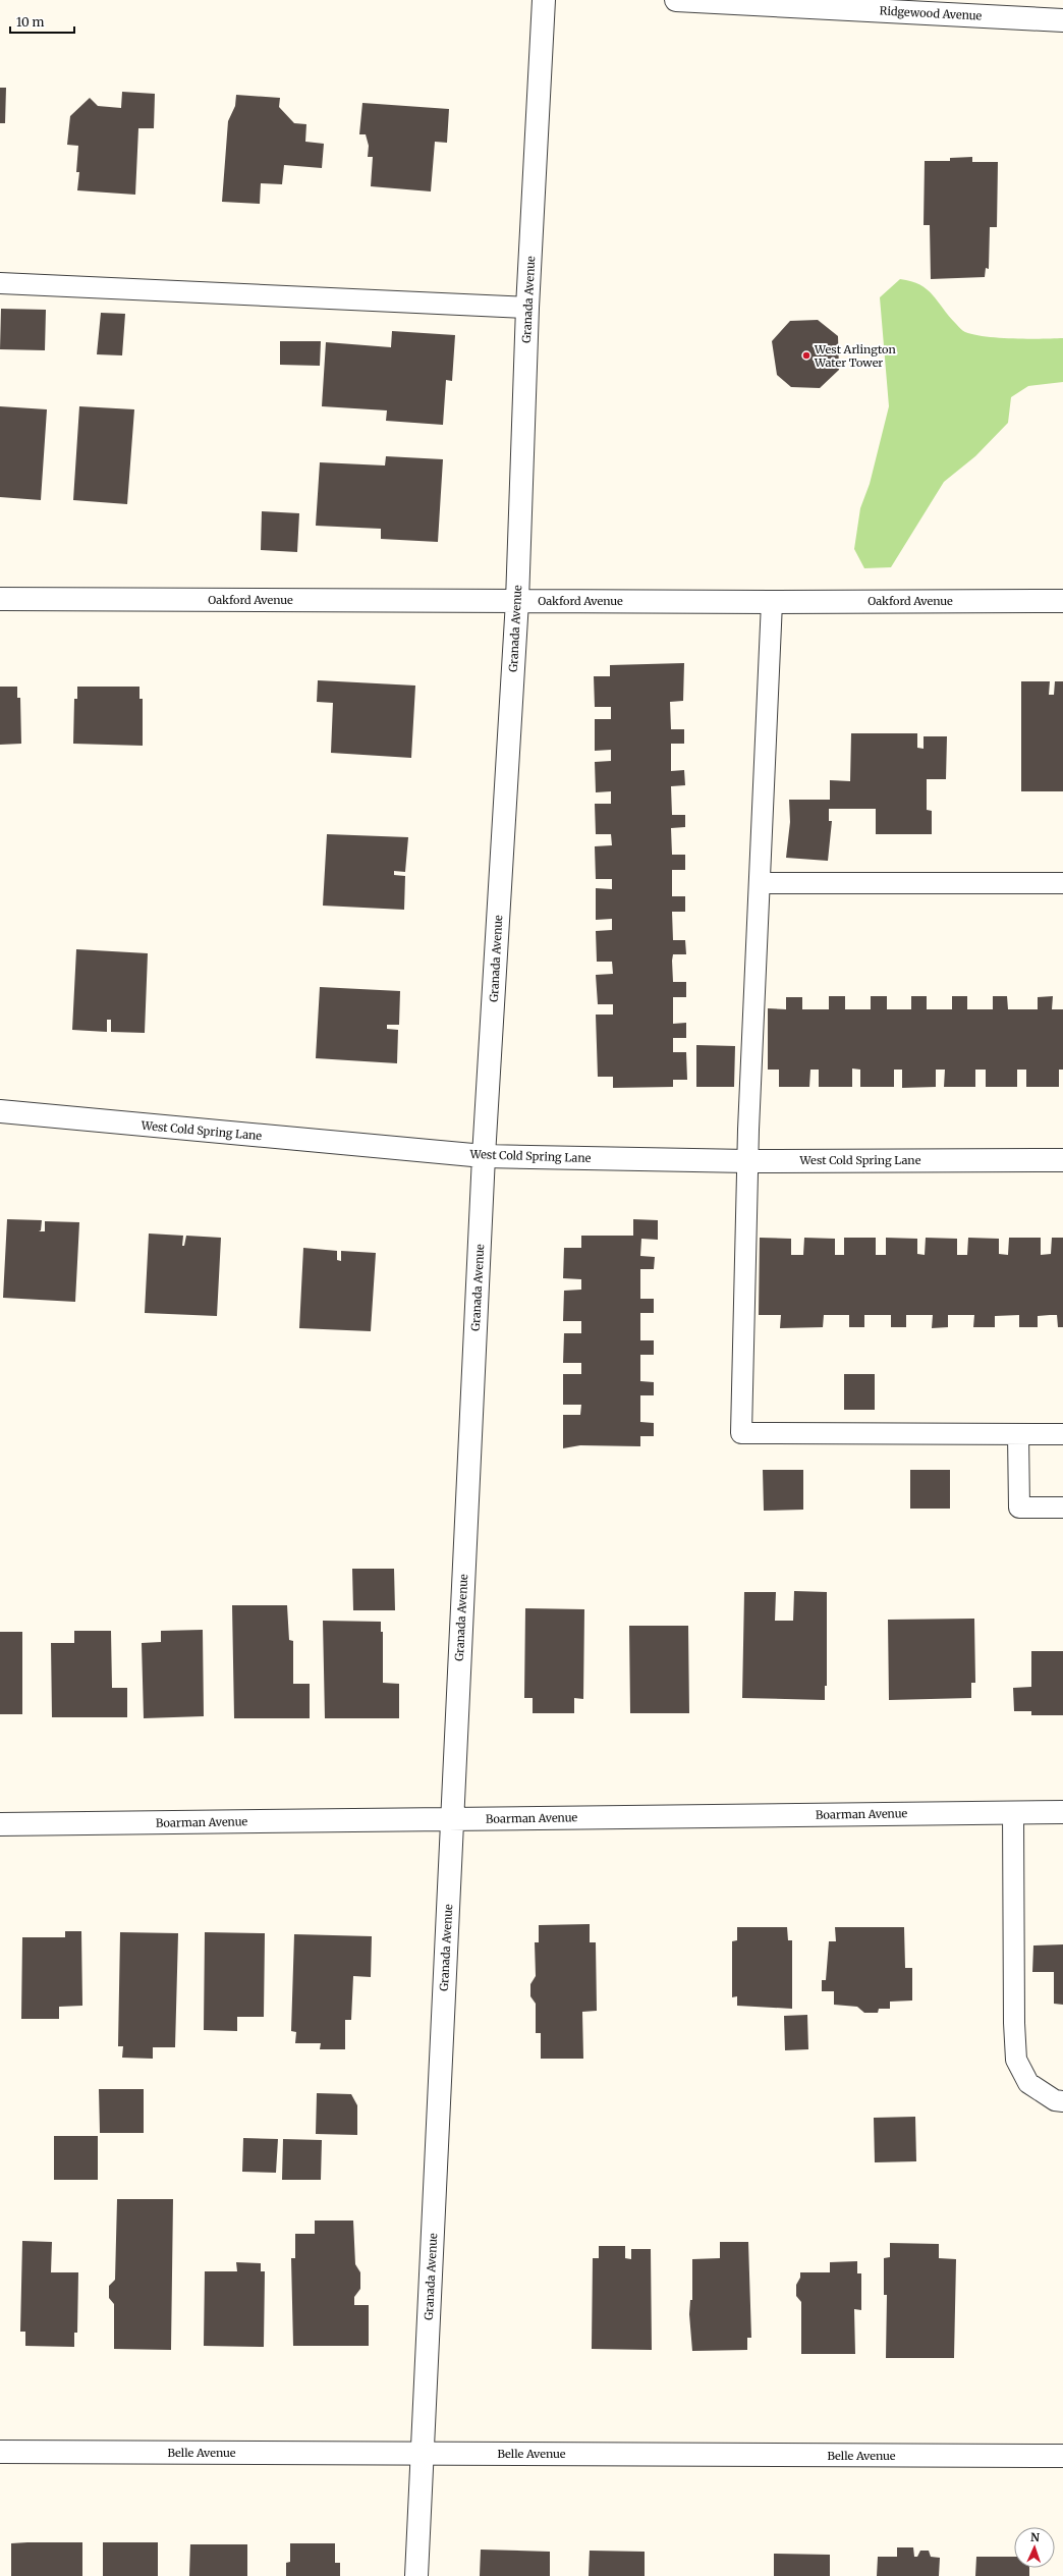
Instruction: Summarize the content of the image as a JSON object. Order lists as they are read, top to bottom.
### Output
{
  "streets": {
    "street": [
      "Ridgewood Avenue",
      "Granada Avenue",
      "Oakford Avenue",
      "West Cold Spring Lane",
      "Boarman Avenue",
      "Belle Avenue"
    ]
  },
  "crossings": [
    ["Granada Avenue", "Oakford Avenue"],
    ["Granada Avenue", "West Cold Spring Lane"],
    ["Granada Avenue", "Boarman Avenue"],
    ["Granada Avenue", "Belle Avenue"]
  ],
  "places": ["West Arlington Water Tower"],
  "scale_bar": "10 m",
  "north": "top"
}
